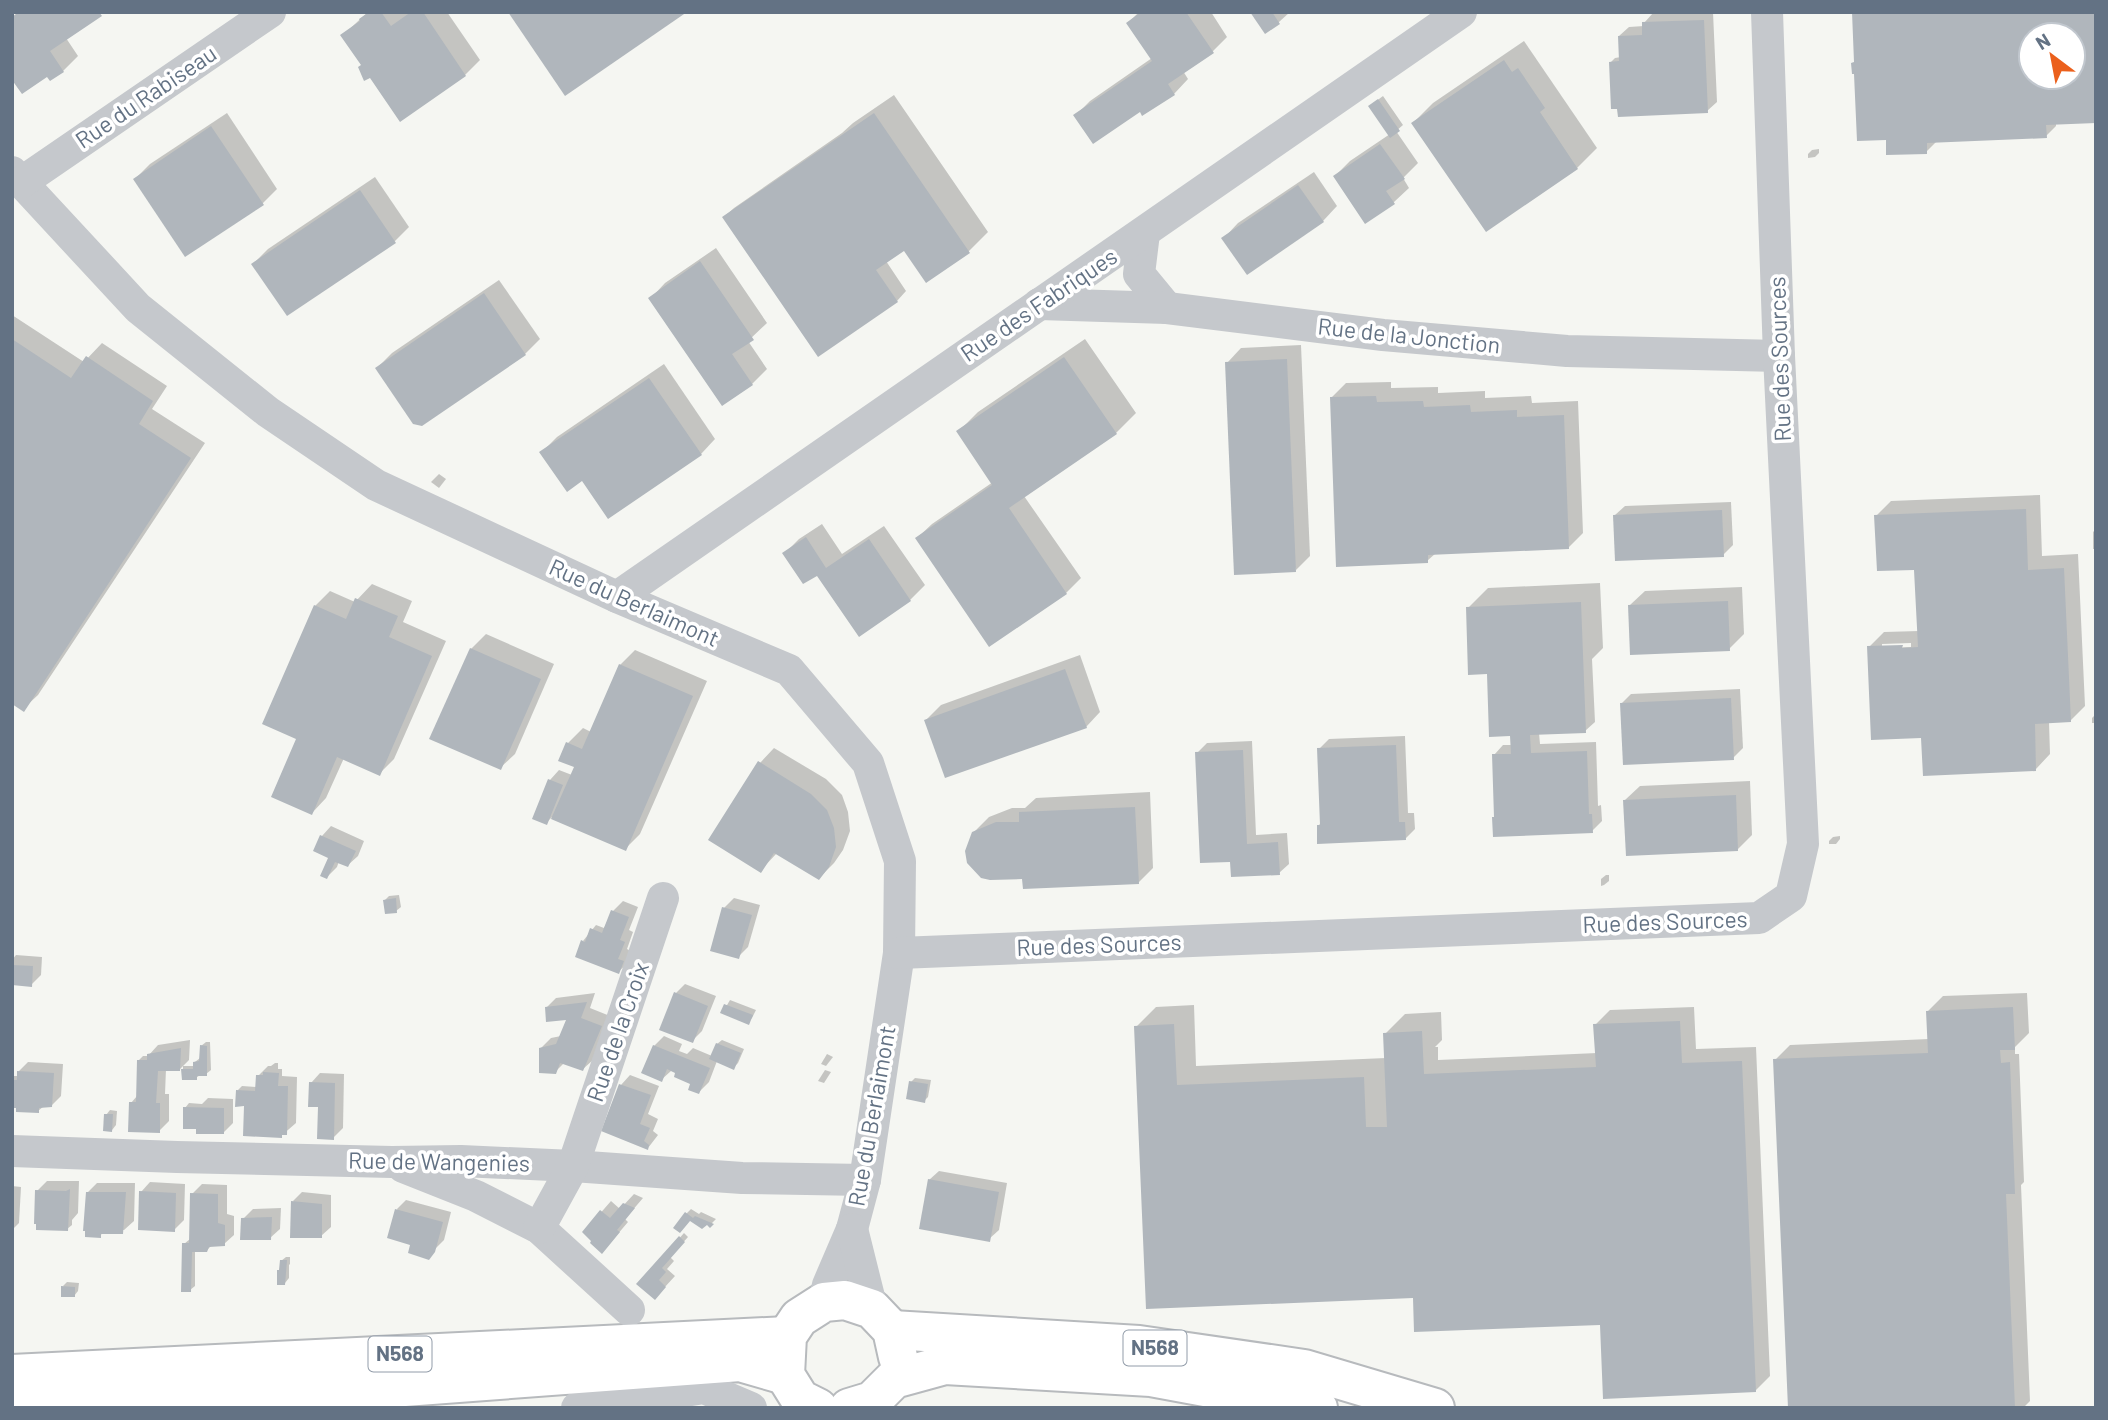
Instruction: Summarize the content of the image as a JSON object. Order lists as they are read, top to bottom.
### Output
{
  "streets": {
    "highway": ["N568"],
    "street": [
      "Rue du Rabiseau",
      "Rue des Fabriques",
      "Rue de la Jonction",
      "Rue des Sources",
      "Rue du Berlaimont",
      "Rue de la Croix",
      "Rue de Wangenies"
    ]
  },
  "crossings": [
    ["Rue du Rabiseau", "Rue du Berlaimont"],
    ["Rue des Fabriques", "Rue de la Jonction"],
    ["Rue des Fabriques", "Rue du Berlaimont"],
    ["Rue de la Jonction", "Rue des Sources"],
    ["Rue des Sources", "Rue du Berlaimont"],
    ["Rue du Berlaimont", "Rue de Wangenies"],
    ["Rue du Berlaimont", "N568"],
    ["Rue de la Croix", "Rue de Wangenies"]
  ],
  "north": "top left"
}
